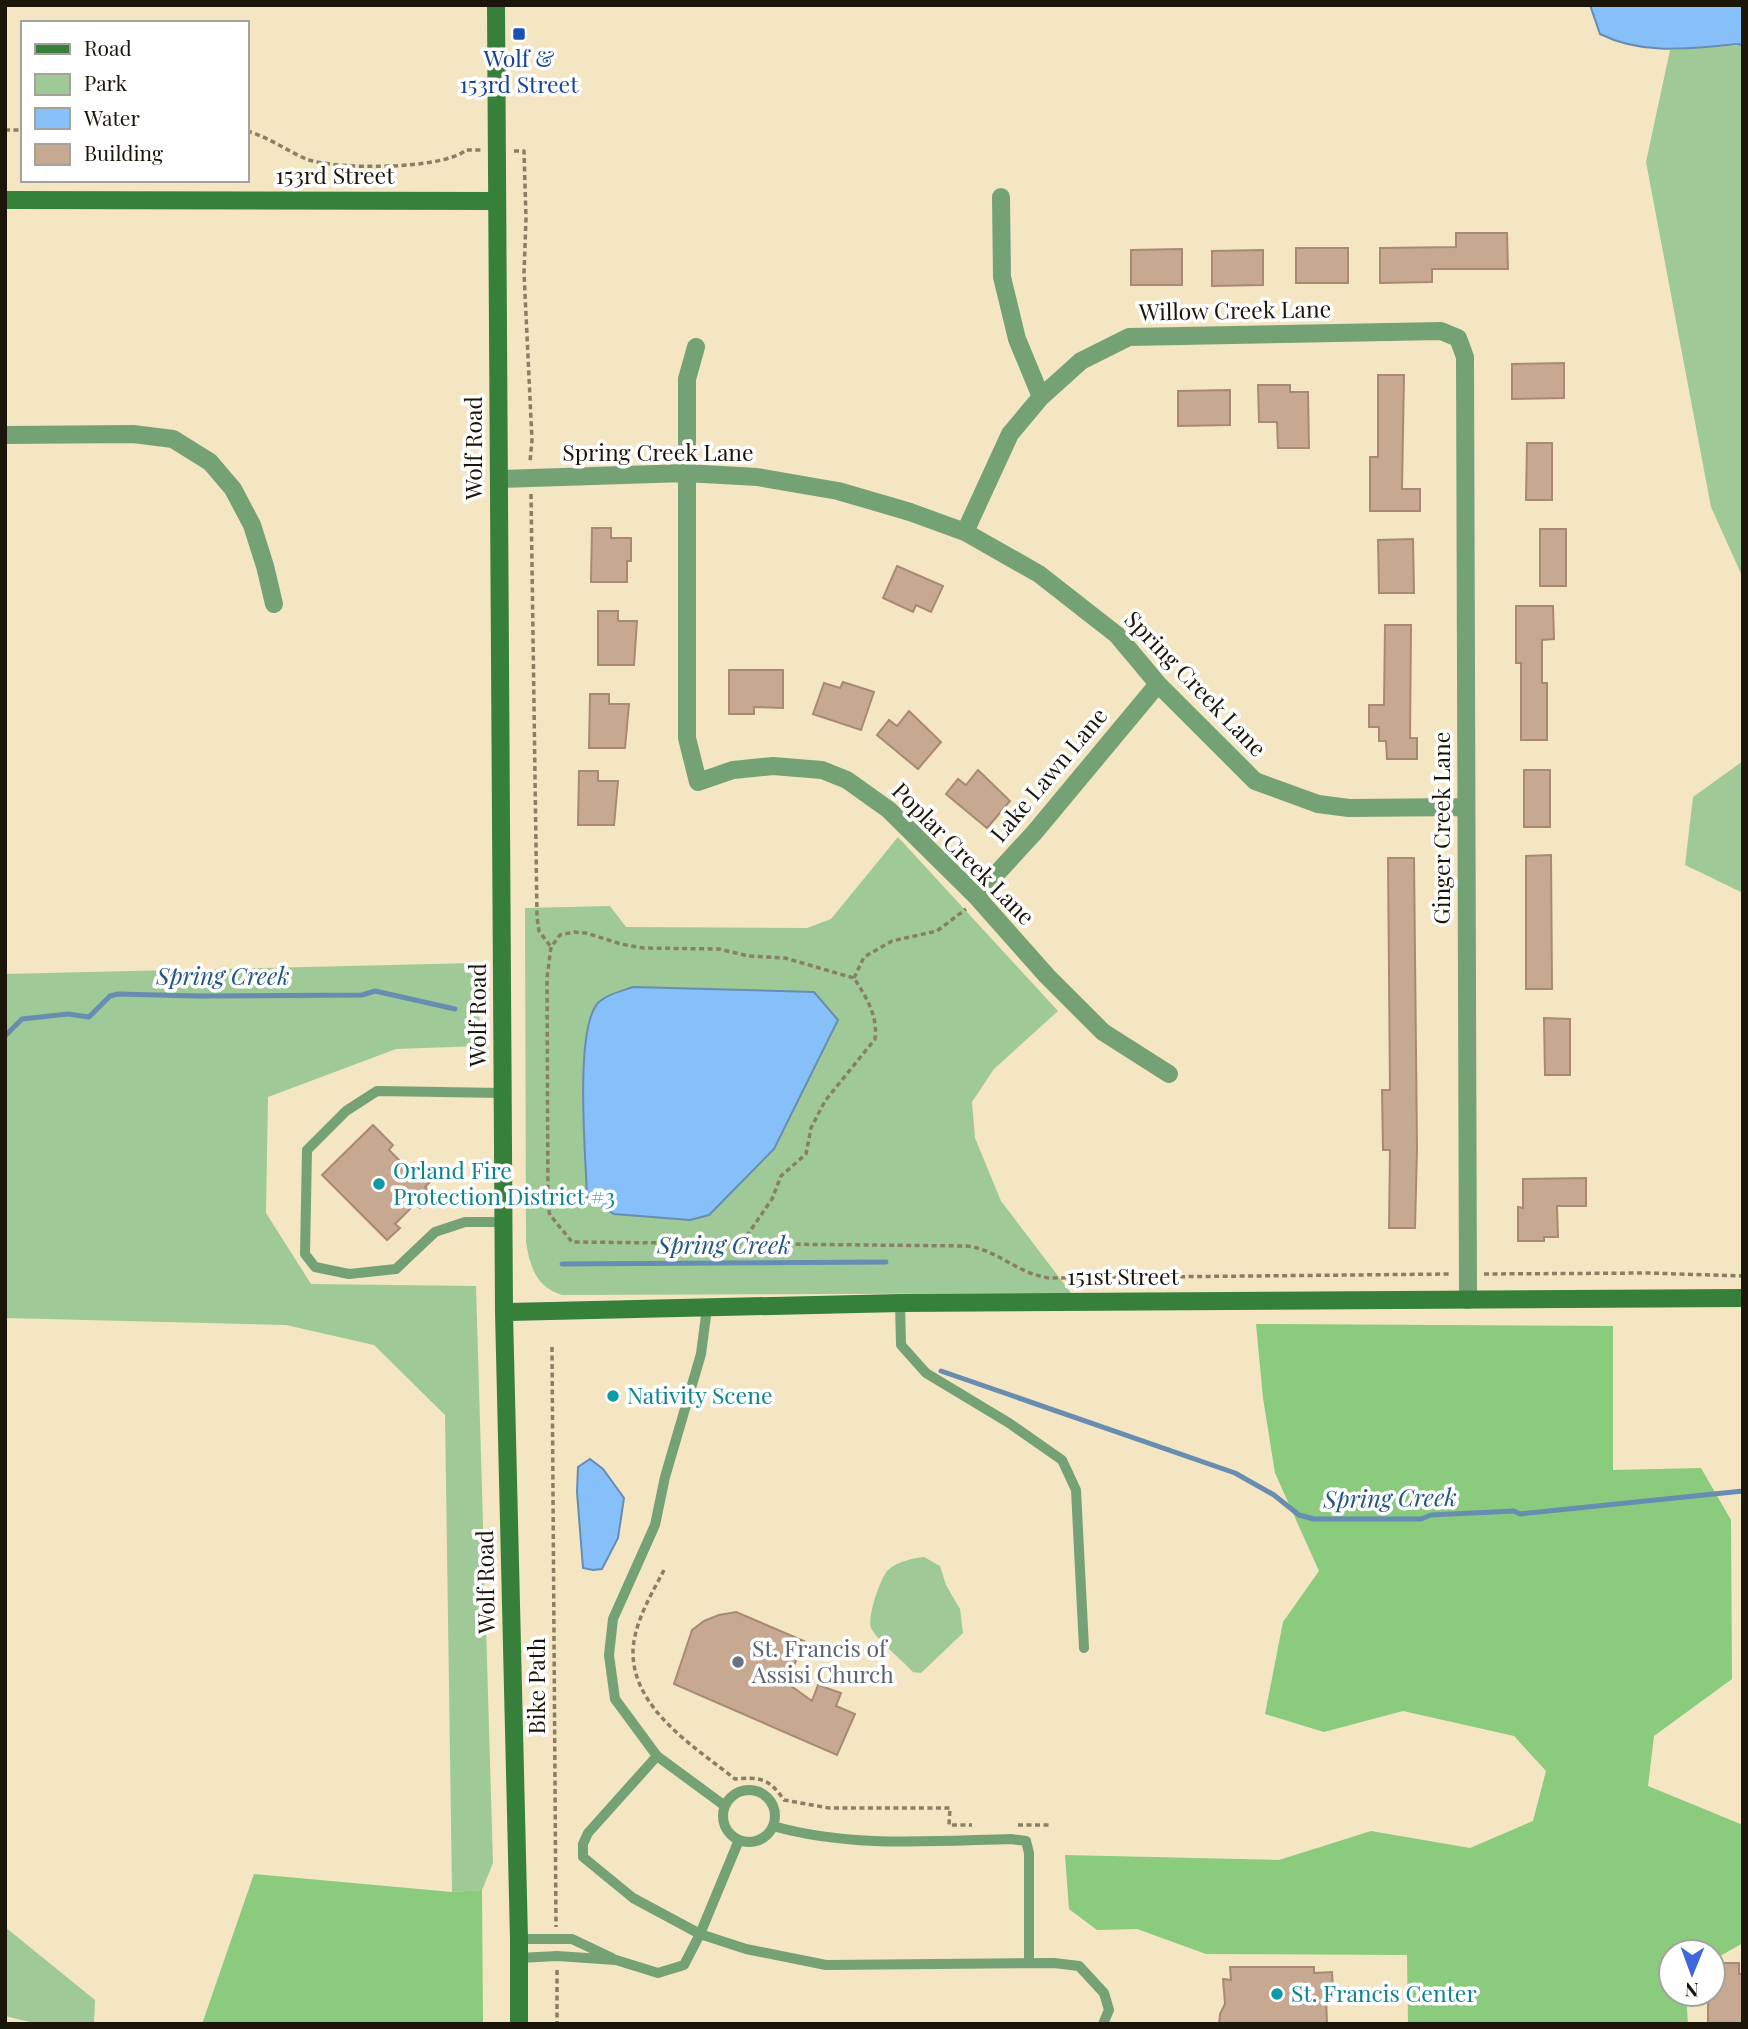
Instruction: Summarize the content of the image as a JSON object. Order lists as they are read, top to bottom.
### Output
{
  "streets": {
    "main road": ["153rd Street", "Wolf Road", "151st Street"],
    "street": [
      "Willow Creek Lane",
      "Spring Creek Lane",
      "Lake Lawn Lane",
      "Ginger Creek Lane",
      "Poplar Creek Lane"
    ],
    "path": ["Bike Path"]
  },
  "crossings": [
    ["153rd Street", "Wolf Road"],
    ["Willow Creek Lane", "Spring Creek Lane"],
    ["Willow Creek Lane", "Ginger Creek Lane"],
    ["Wolf Road", "Spring Creek Lane"],
    ["Wolf Road", "151st Street"],
    ["Spring Creek Lane", "Lake Lawn Lane"],
    ["Spring Creek Lane", "Ginger Creek Lane"],
    ["Spring Creek Lane", "Poplar Creek Lane"],
    ["Lake Lawn Lane", "Poplar Creek Lane"],
    ["Ginger Creek Lane", "151st Street"]
  ],
  "water": ["Spring Creek"],
  "places": {
    "transit": ["Wolf & 153rd Street"],
    "other": [
      "Orland Fire Protection District #3",
      "Nativity Scene",
      "St. Francis of Assisi Church",
      "St. Francis Center"
    ]
  },
  "legend": [
    "Road",
    "Park",
    "Water",
    "Building"
  ],
  "north": "bottom"
}
